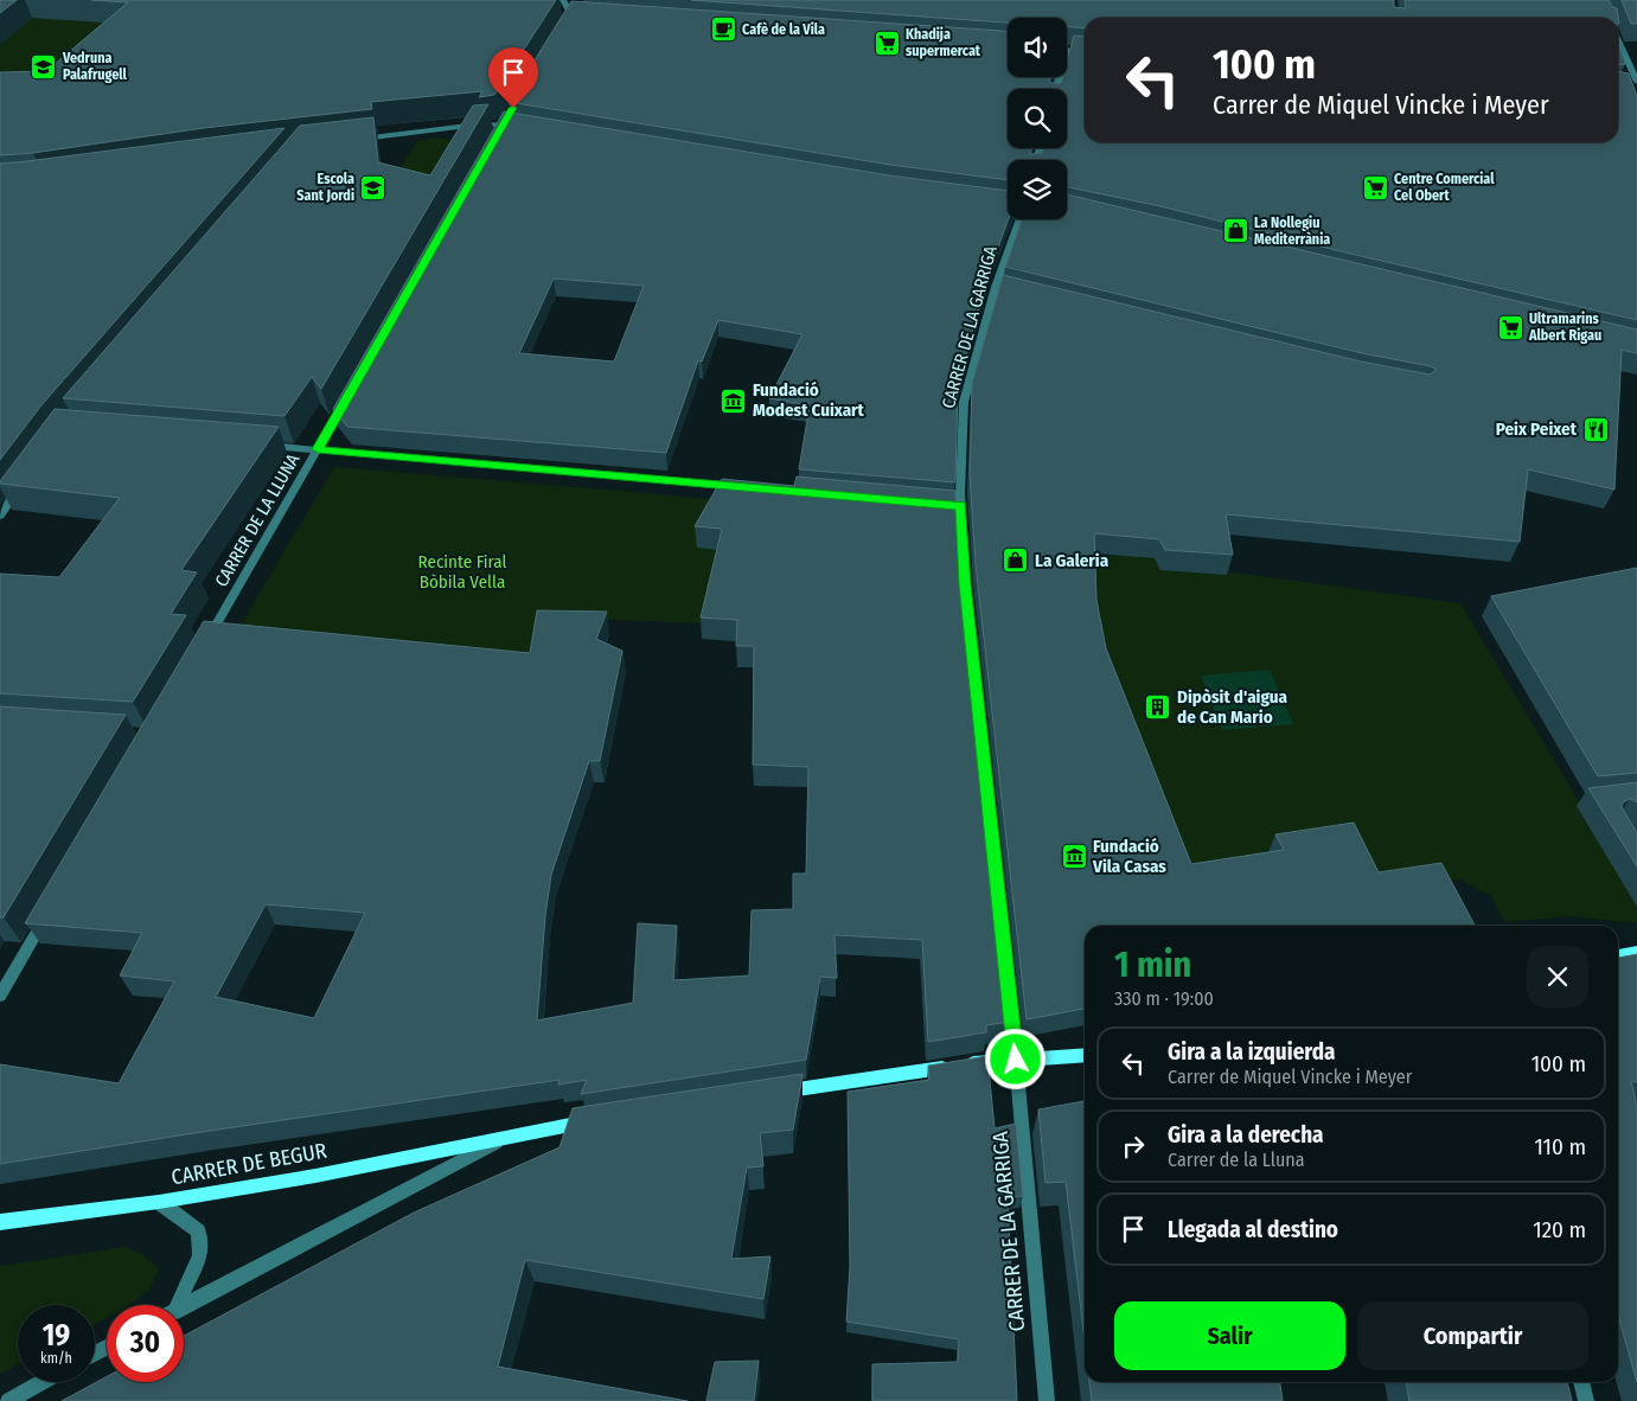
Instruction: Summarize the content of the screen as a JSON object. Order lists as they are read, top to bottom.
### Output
{
  "streets": {
    "street": ["CARRER DE LA GARRIGA", "CARRER DE LA LLUNA", "CARRER DE BEGUR"]
  },
  "parks": ["Recinte Firal Bòbila Vella"],
  "places": {
    "cafe": ["Cafè de la Vila"],
    "supermarket": ["Khadija supermercat", "Centre Comercial Cel Obert", "Ultramarins Albert Rigau"],
    "school or university": ["Vedruna Palafrugell", "Escola Sant Jordi"],
    "shop": ["La Nollegiu Mediterrània", "La Galeria"],
    "museum": ["Fundació Modest Cuixart", "Fundació Vila Casas"],
    "restaurant": ["Peix Peixet"],
    "building": ["Dipòsit d'aigua de Can Mario"]
  },
  "page": {
    "turn": ["100 m", "Carrer de Miquel Vincke i Meyer"],
    "heading": ["1 min", "330 m · 19:00"],
    "list": [
      {
        "name": "Gira a la izquierda",
        "note": "Carrer de Miquel Vincke i Meyer",
        "value": "100 m"
      },
      {
        "name": "Gira a la derecha",
        "note": "Carrer de la Lluna",
        "value": "110 m"
      },
      {
        "name": "Llegada al destino",
        "value": "120 m"
      }
    ],
    "buttons": ["Salir", "Compartir"],
    "speed": "19 km/h",
    "limit": "30"
  }
}
